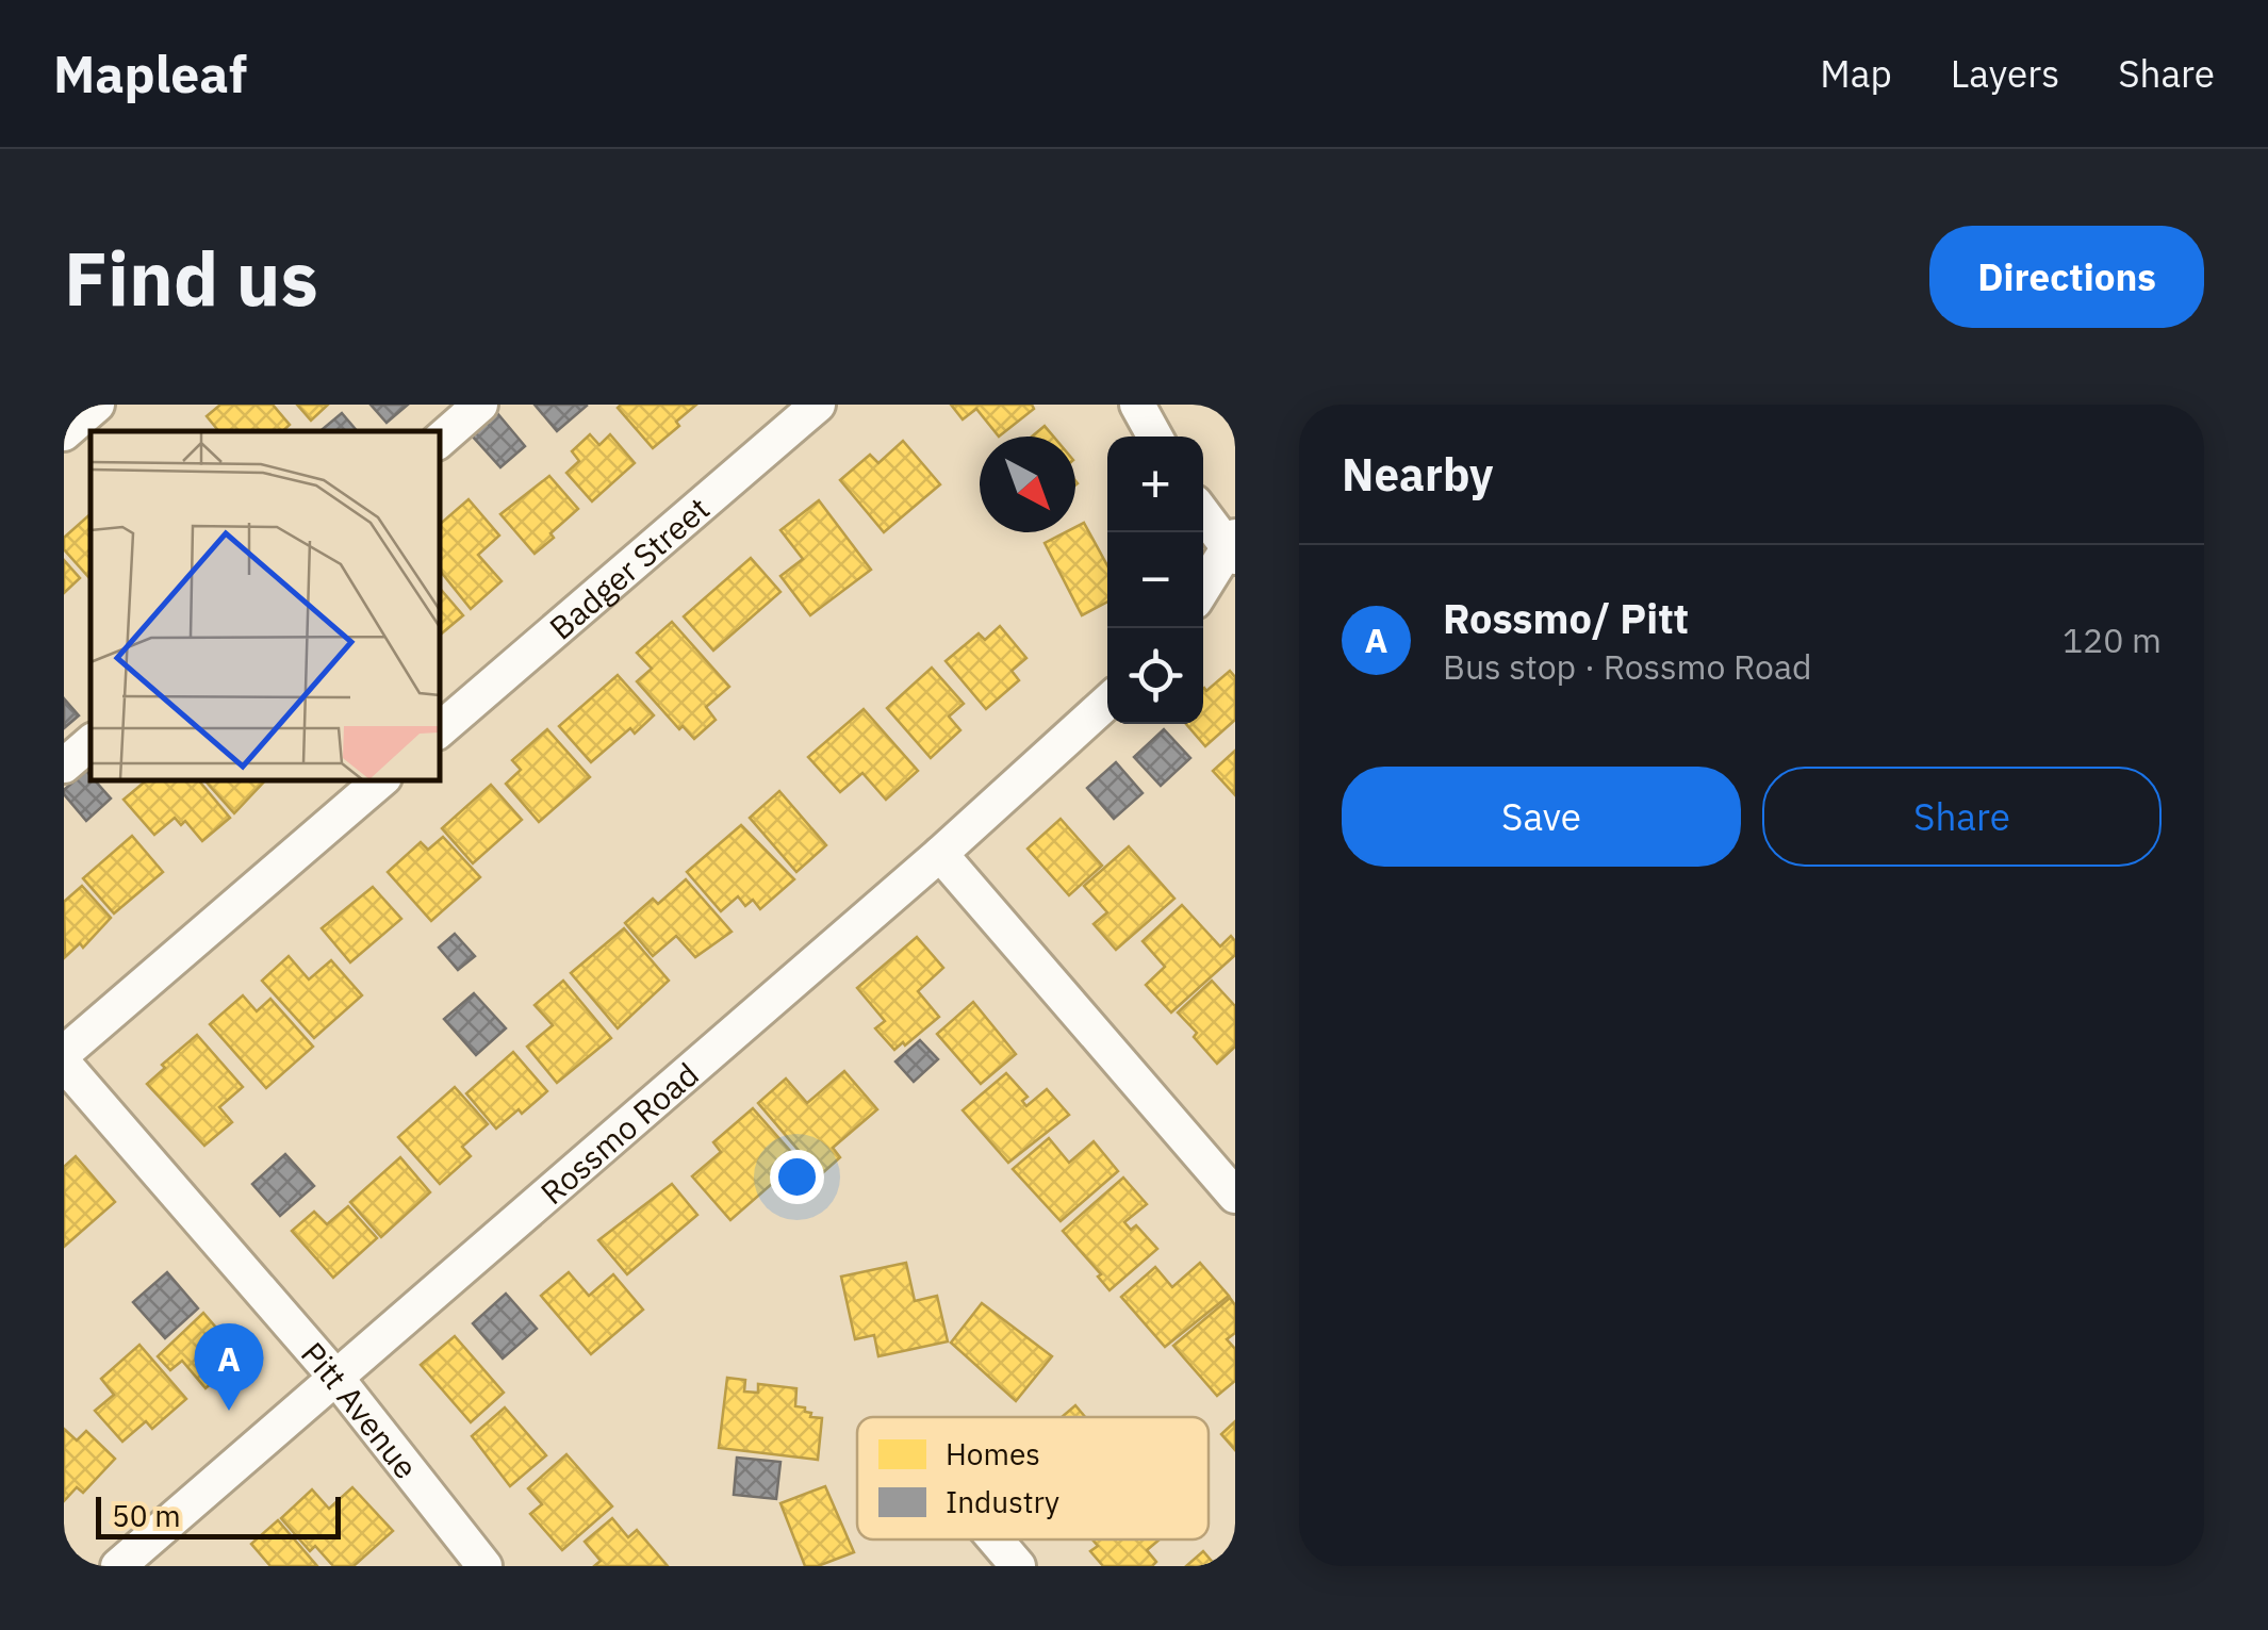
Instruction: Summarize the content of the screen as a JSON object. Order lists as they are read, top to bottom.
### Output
{
  "streets": {
    "street": ["Badger Street", "Rossmo Road", "Pitt Avenue"]
  },
  "crossings": [
    ["Rossmo Road", "Pitt Avenue"]
  ],
  "legend": ["Homes", "Industry"],
  "scale_bar": "50 m",
  "north": "bottom right",
  "page": {
    "header": "Mapleaf",
    "nav": ["Map", "Layers", "Share"],
    "buttons": [
      "Directions",
      ["Save", "Share"]
    ],
    "title": "Find us",
    "heading": "Nearby",
    "map_buttons": ["+", "−"],
    "list": [
      {
        "mark": "A",
        "name": "Rossmo/ Pitt",
        "note": "Bus stop · Rossmo Road",
        "value": "120 m"
      }
    ],
    "pins": "A",
    "scale": "50 m"
  }
}
